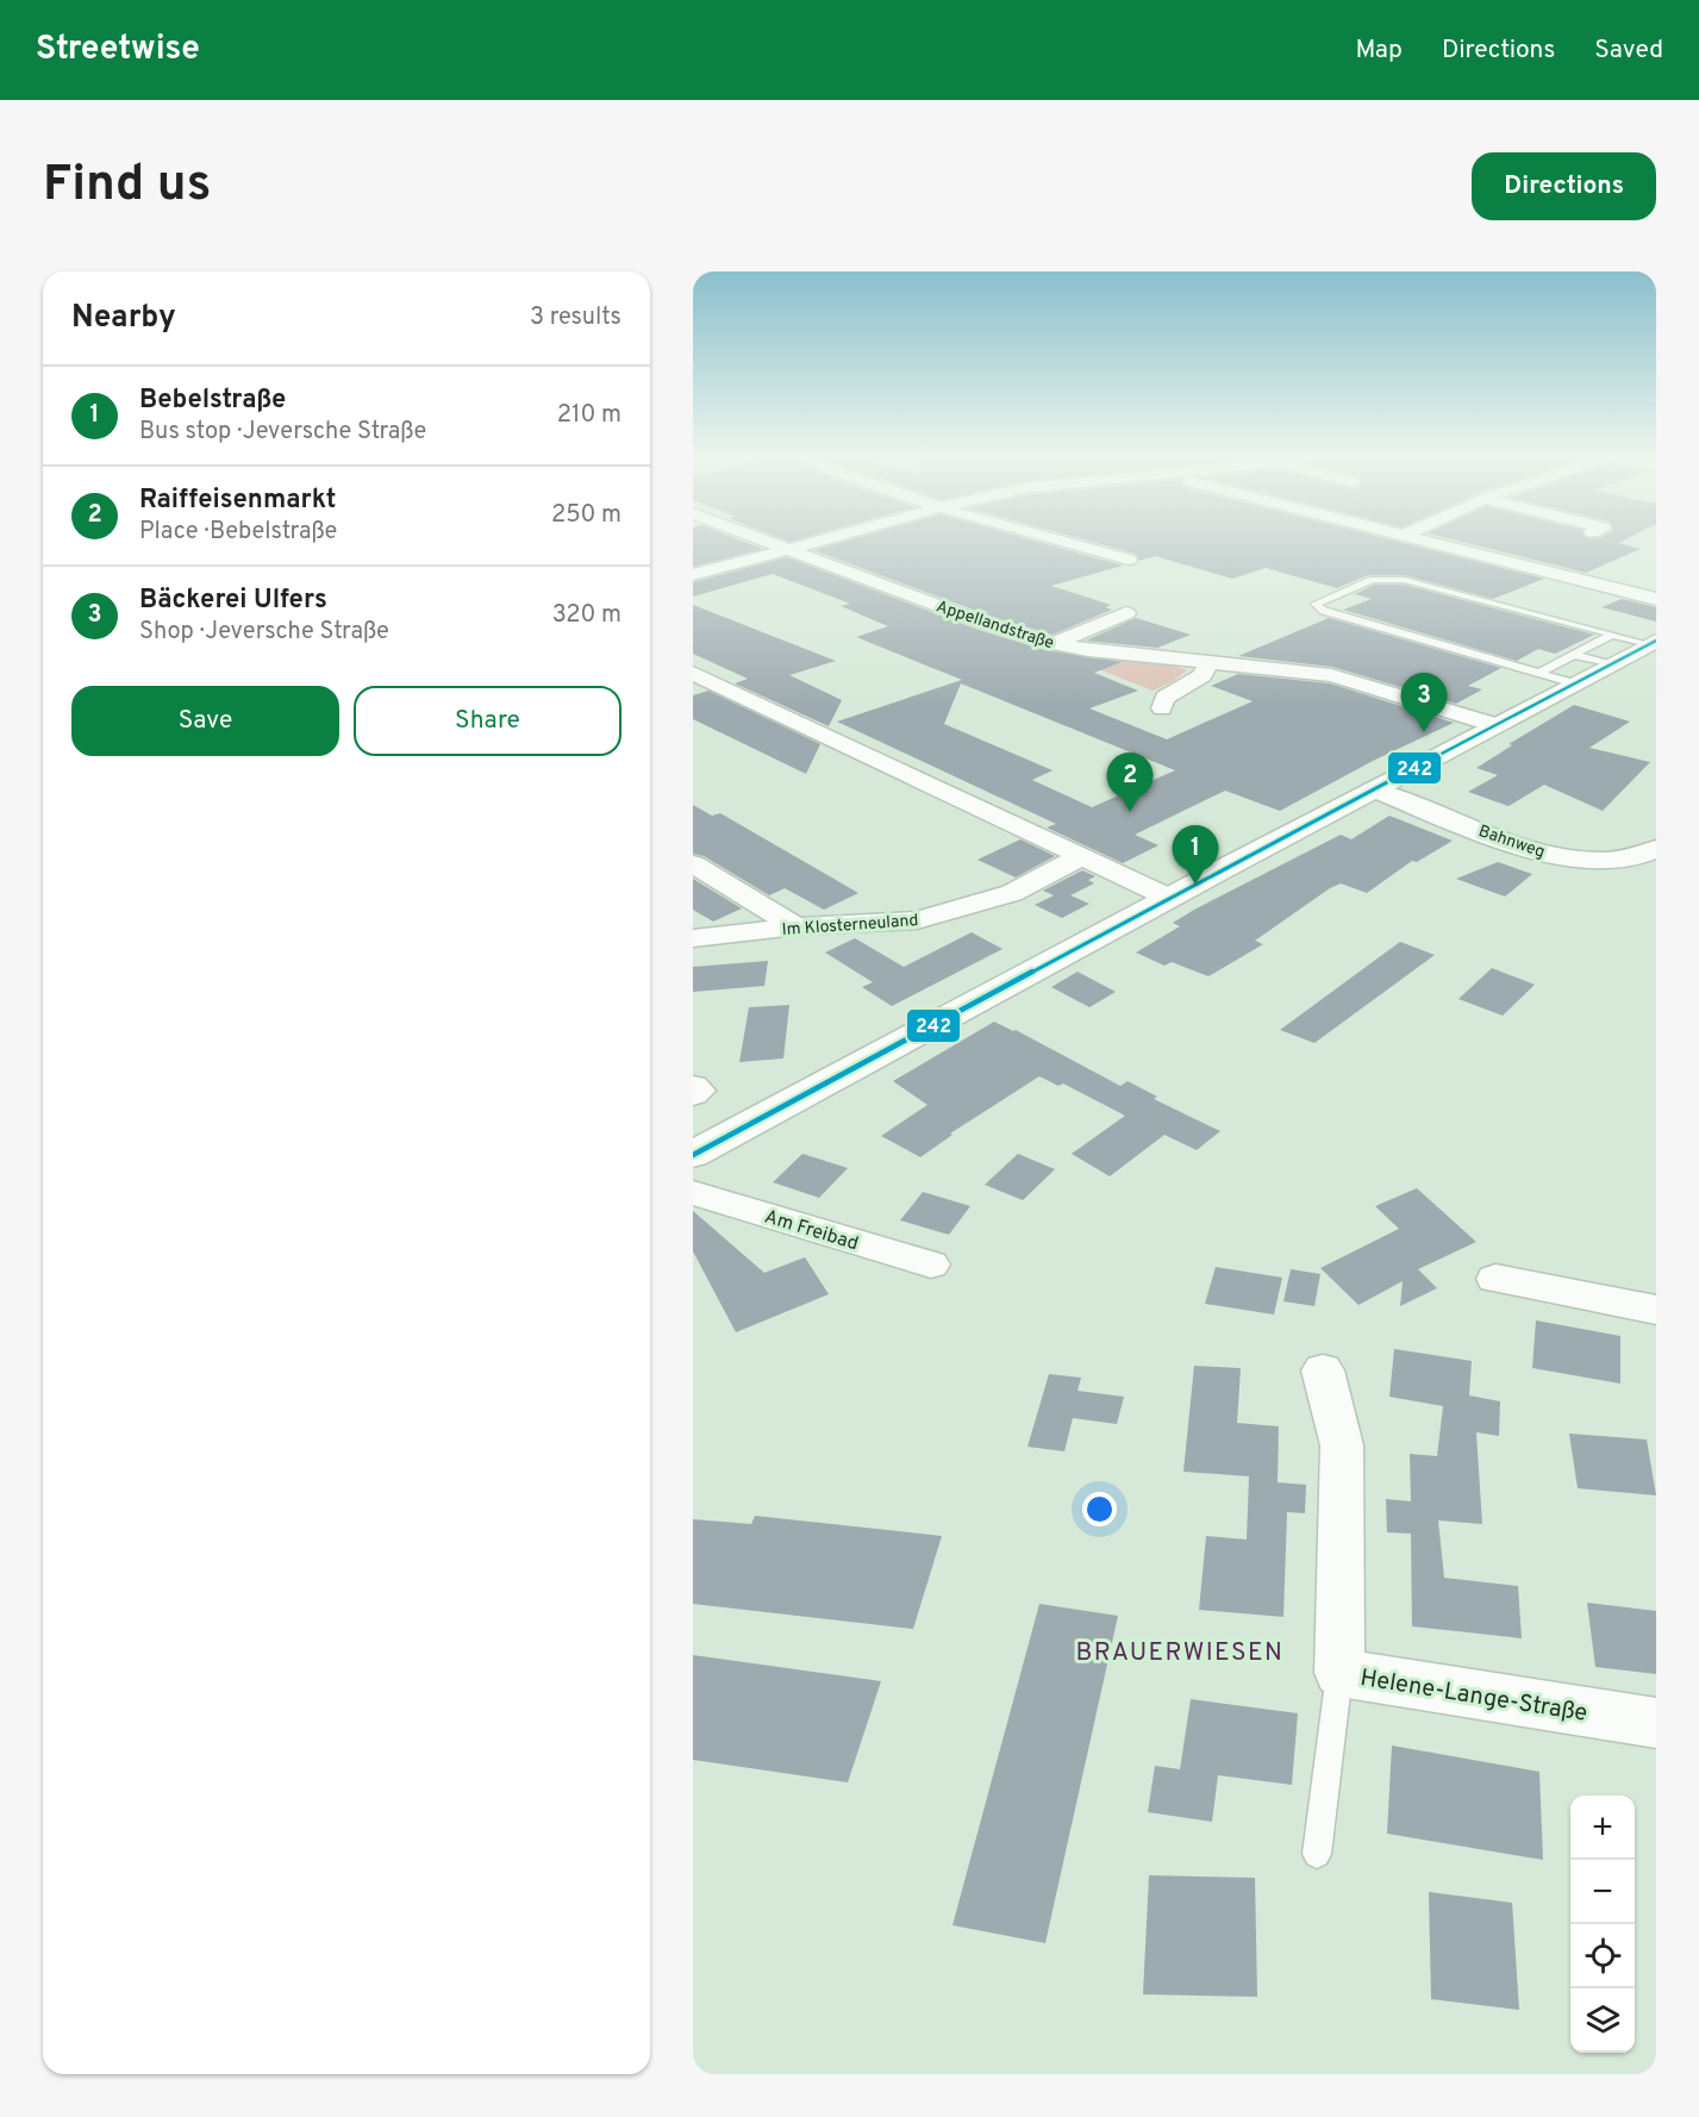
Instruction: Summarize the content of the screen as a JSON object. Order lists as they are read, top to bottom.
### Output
{
  "streets": {
    "street": [
      "Appellandstraße",
      "Bahnweg",
      "Im Klosterneuland",
      "Am Freibad",
      "Helene-Lange-Straße"
    ]
  },
  "districts": ["BRAUERWIESEN"],
  "lines": ["transit line 242"],
  "page": {
    "header": "Streetwise",
    "nav": ["Map", "Directions", "Saved"],
    "buttons": [
      "Directions",
      ["Save", "Share"]
    ],
    "title": "Find us",
    "heading": ["Nearby", "3 results"],
    "list": [
      {
        "mark": "1",
        "name": "Bebelstraße",
        "note": "Bus stop · Jeversche Straße",
        "value": "210 m"
      },
      {
        "mark": "2",
        "name": "Raiffeisenmarkt",
        "note": "Place · Bebelstraße",
        "value": "250 m"
      },
      {
        "mark": "3",
        "name": "Bäckerei Ulfers",
        "note": "Shop · Jeversche Straße",
        "value": "320 m"
      }
    ],
    "pins": ["3", "2", "1"],
    "map_buttons": ["+", "−"]
  }
}
